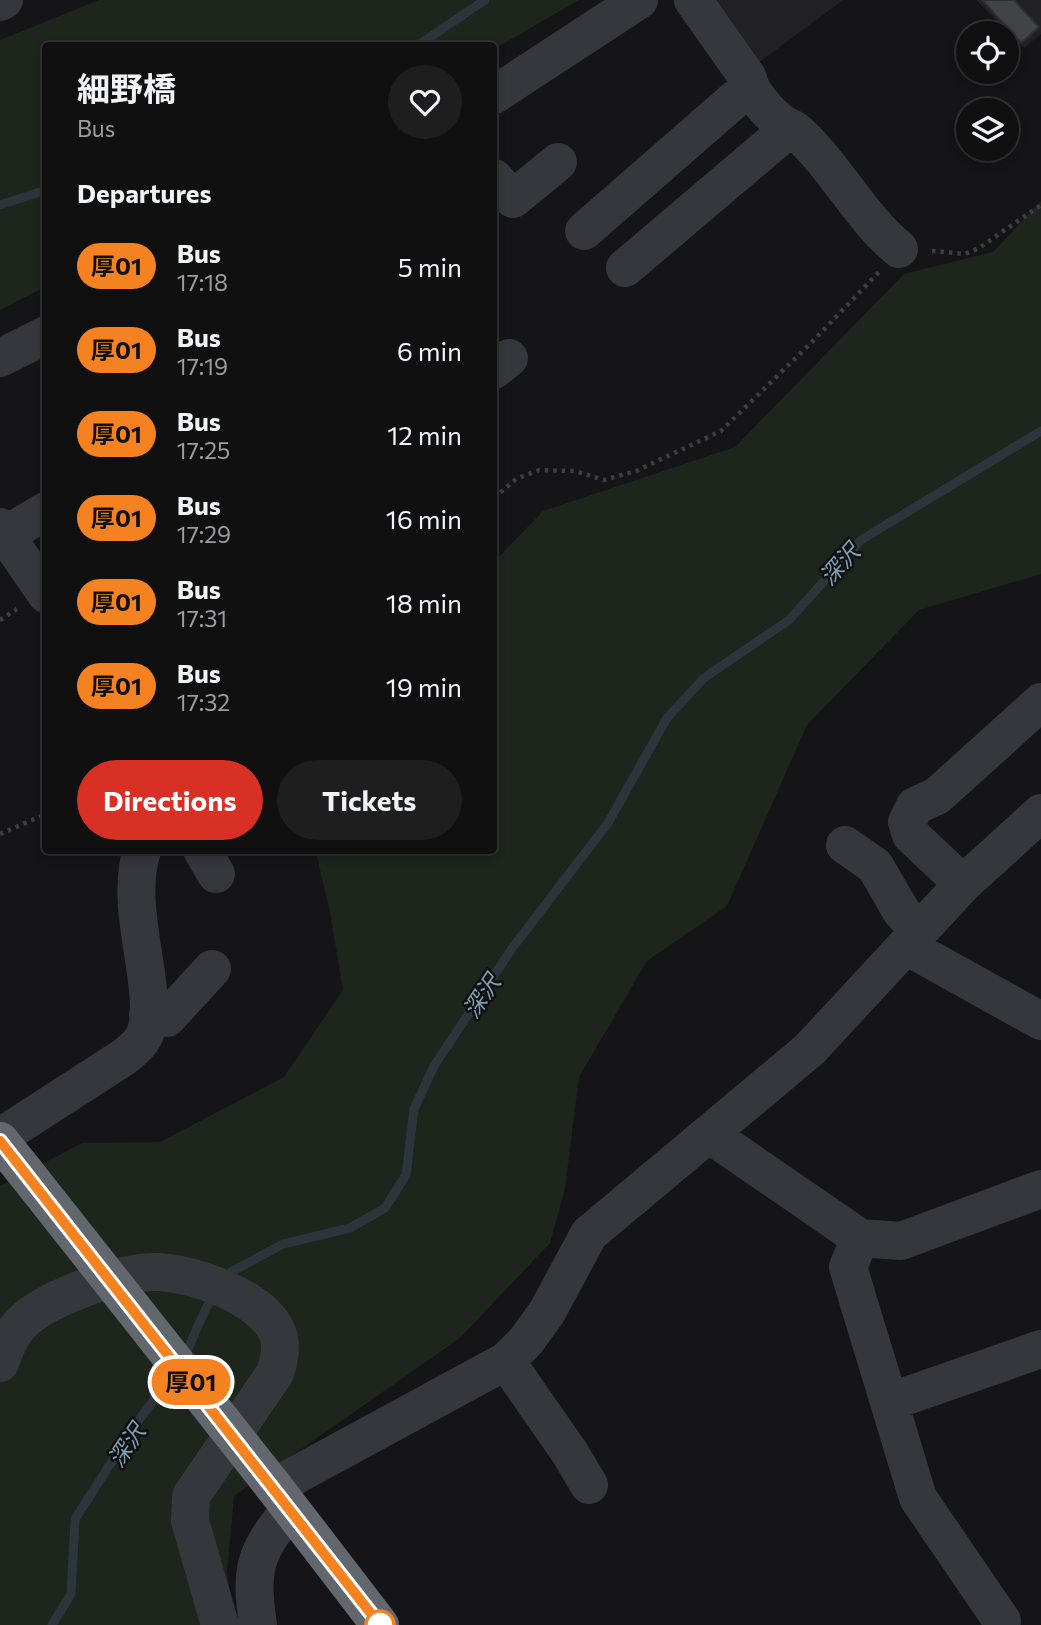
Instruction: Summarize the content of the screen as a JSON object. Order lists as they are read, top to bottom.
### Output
{
  "water": ["深沢"],
  "lines": ["bus line 厚01"],
  "page": {
    "on_map": "厚01",
    "heading": [
      ["細野橋", "Bus"],
      "Departures"
    ],
    "list": [
      {
        "mark": "厚01",
        "name": "Bus",
        "note": "17:18",
        "value": "5 min"
      },
      {
        "mark": "厚01",
        "name": "Bus",
        "note": "17:19",
        "value": "6 min"
      },
      {
        "mark": "厚01",
        "name": "Bus",
        "note": "17:25",
        "value": "12 min"
      },
      {
        "mark": "厚01",
        "name": "Bus",
        "note": "17:29",
        "value": "16 min"
      },
      {
        "mark": "厚01",
        "name": "Bus",
        "note": "17:31",
        "value": "18 min"
      },
      {
        "mark": "厚01",
        "name": "Bus",
        "note": "17:32",
        "value": "19 min"
      }
    ],
    "buttons": ["Directions", "Tickets"]
  }
}
